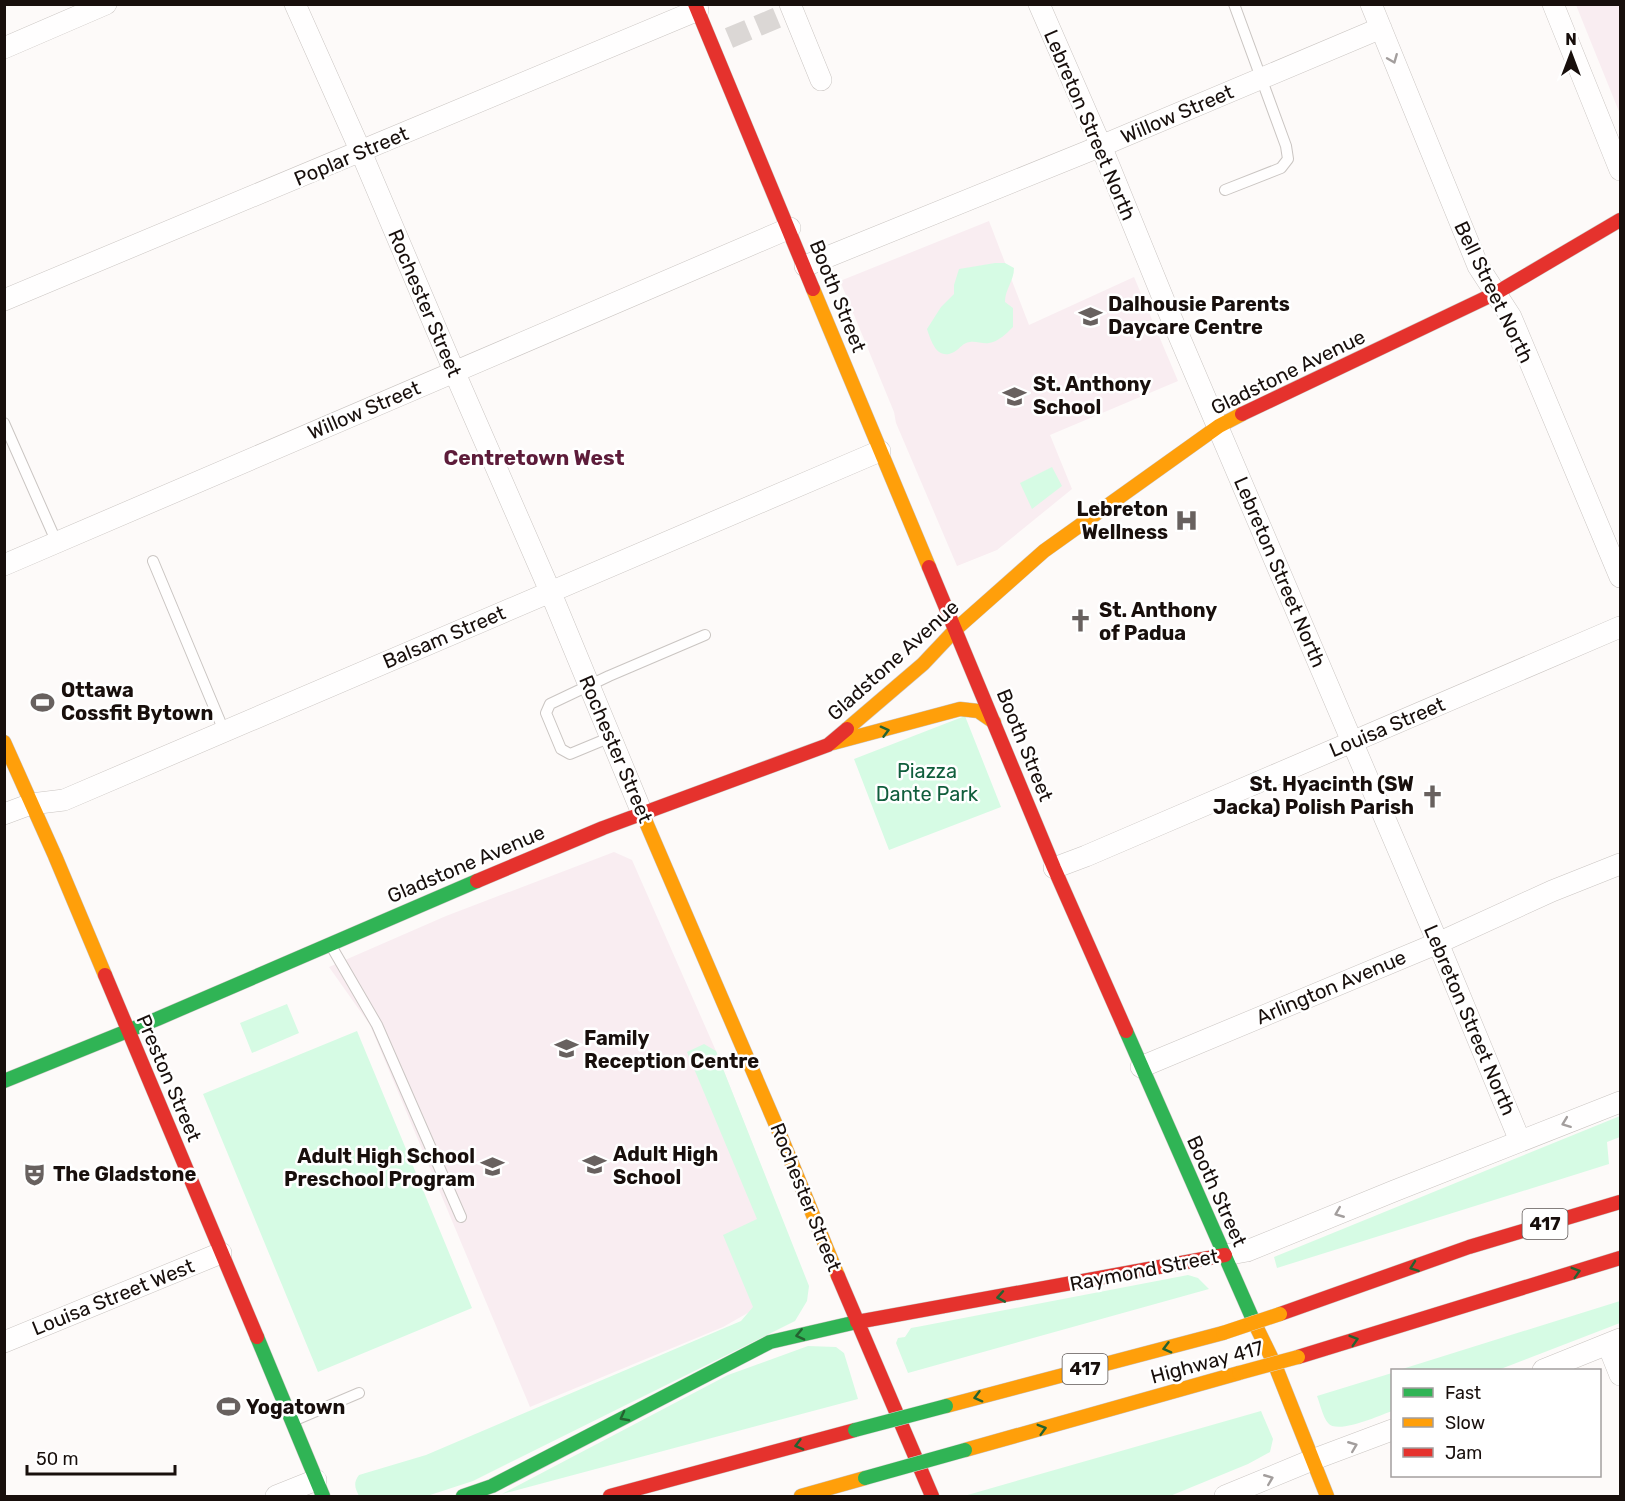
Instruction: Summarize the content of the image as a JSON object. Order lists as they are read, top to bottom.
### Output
{
  "streets": {
    "main road": [
      "Booth Street",
      "Rochester Street",
      "Gladstone Avenue",
      "Preston Street",
      "417",
      "Raymond Street",
      "Highway 417"
    ],
    "street": [
      "Willow Street",
      "Lebreton Street North",
      "Poplar Street",
      "Bell Street North",
      "Balsam Street",
      "Louisa Street",
      "Arlington Avenue",
      "Louisa Street West"
    ]
  },
  "crossings": [
    ["Willow Street", "Lebreton Street North"],
    ["Willow Street", "Bell Street North"],
    ["Willow Street", "Booth Street"],
    ["Willow Street", "Rochester Street"],
    ["Lebreton Street North", "Gladstone Avenue"],
    ["Lebreton Street North", "Louisa Street"],
    ["Lebreton Street North", "Arlington Avenue"],
    ["Lebreton Street North", "Raymond Street"],
    ["Poplar Street", "Booth Street"],
    ["Poplar Street", "Rochester Street"],
    ["Bell Street North", "Gladstone Avenue"],
    ["Booth Street", "Gladstone Avenue"],
    ["Booth Street", "Balsam Street"],
    ["Booth Street", "Louisa Street"],
    ["Booth Street", "Arlington Avenue"],
    ["Booth Street", "Raymond Street"],
    ["Rochester Street", "Gladstone Avenue"],
    ["Rochester Street", "Balsam Street"],
    ["Rochester Street", "Raymond Street"],
    ["Gladstone Avenue", "Preston Street"],
    ["Balsam Street", "Preston Street"],
    ["Preston Street", "Louisa Street West"]
  ],
  "districts": ["Centretown West"],
  "parks": ["Piazza Dante Park"],
  "places": {
    "school or university": [
      "Dalhousie Parents Daycare Centre",
      "St. Anthony School",
      "Family Reception Centre",
      "Adult High School",
      "Adult High School Preschool Program"
    ],
    "hospital": ["Lebreton Wellness"],
    "church": ["St. Anthony of Padua", "St. Hyacinth (SW Jacka) Polish Parish"],
    "sports": ["Ottawa Cossfit Bytown", "Yogatown"],
    "theatre": ["The Gladstone"]
  },
  "legend": ["Fast", "Slow", "Jam"],
  "scale_bar": "50 m",
  "north": "top"
}
